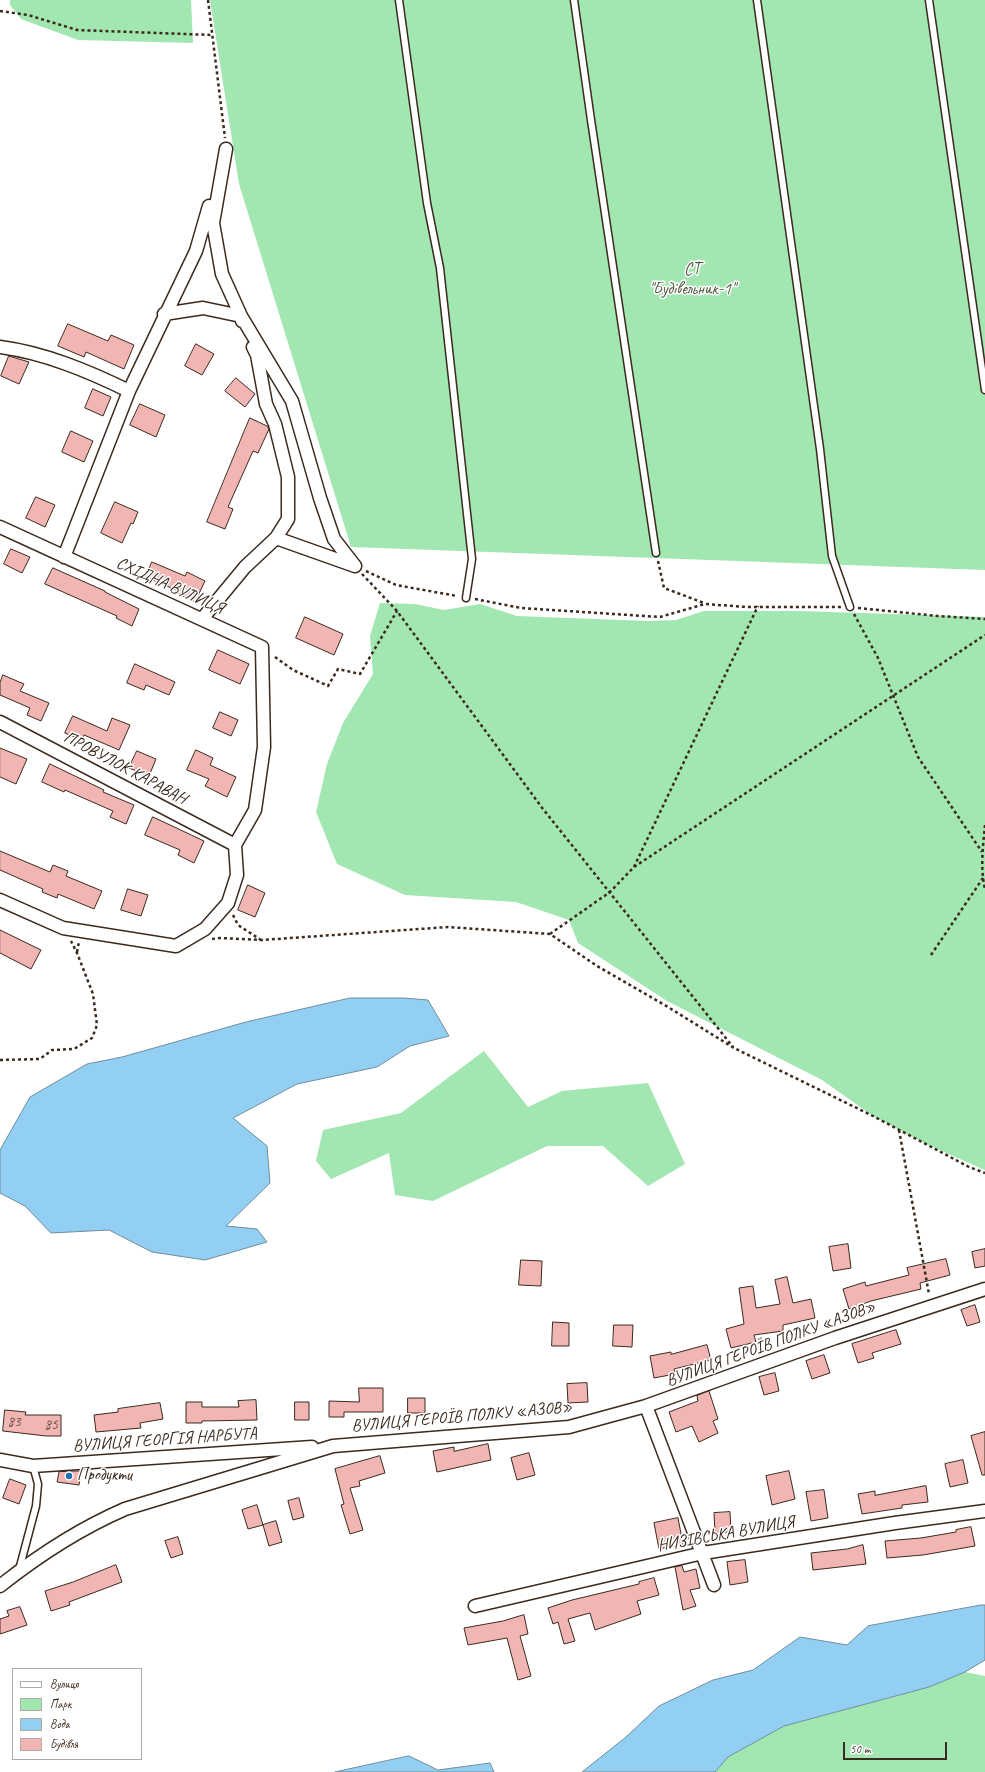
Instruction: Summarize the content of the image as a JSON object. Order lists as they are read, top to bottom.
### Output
{
  "streets": {
    "street": [
      "СХІДНА ВУЛИЦЯ",
      "ПРОВУЛОК КАРАВАН",
      "ВУЛИЦЯ ГЕРОЇВ ПОЛКУ «АЗОВ»",
      "ВУЛИЦЯ ГЕОРГІЯ НАРБУТА",
      "НИЗІВСЬКА ВУЛИЦЯ"
    ]
  },
  "crossings": [
    ["ВУЛИЦЯ ГЕРОЇВ ПОЛКУ «АЗОВ»", "ВУЛИЦЯ ГЕОРГІЯ НАРБУТА"]
  ],
  "parks": ["СТ \"Будівельник-1\""],
  "places": ["Продукти"],
  "house_numbers": ["83", "85"],
  "legend": [
    "Вулиця",
    "Парк",
    "Вода",
    "Будівля"
  ],
  "scale_bar": "50 m"
}
